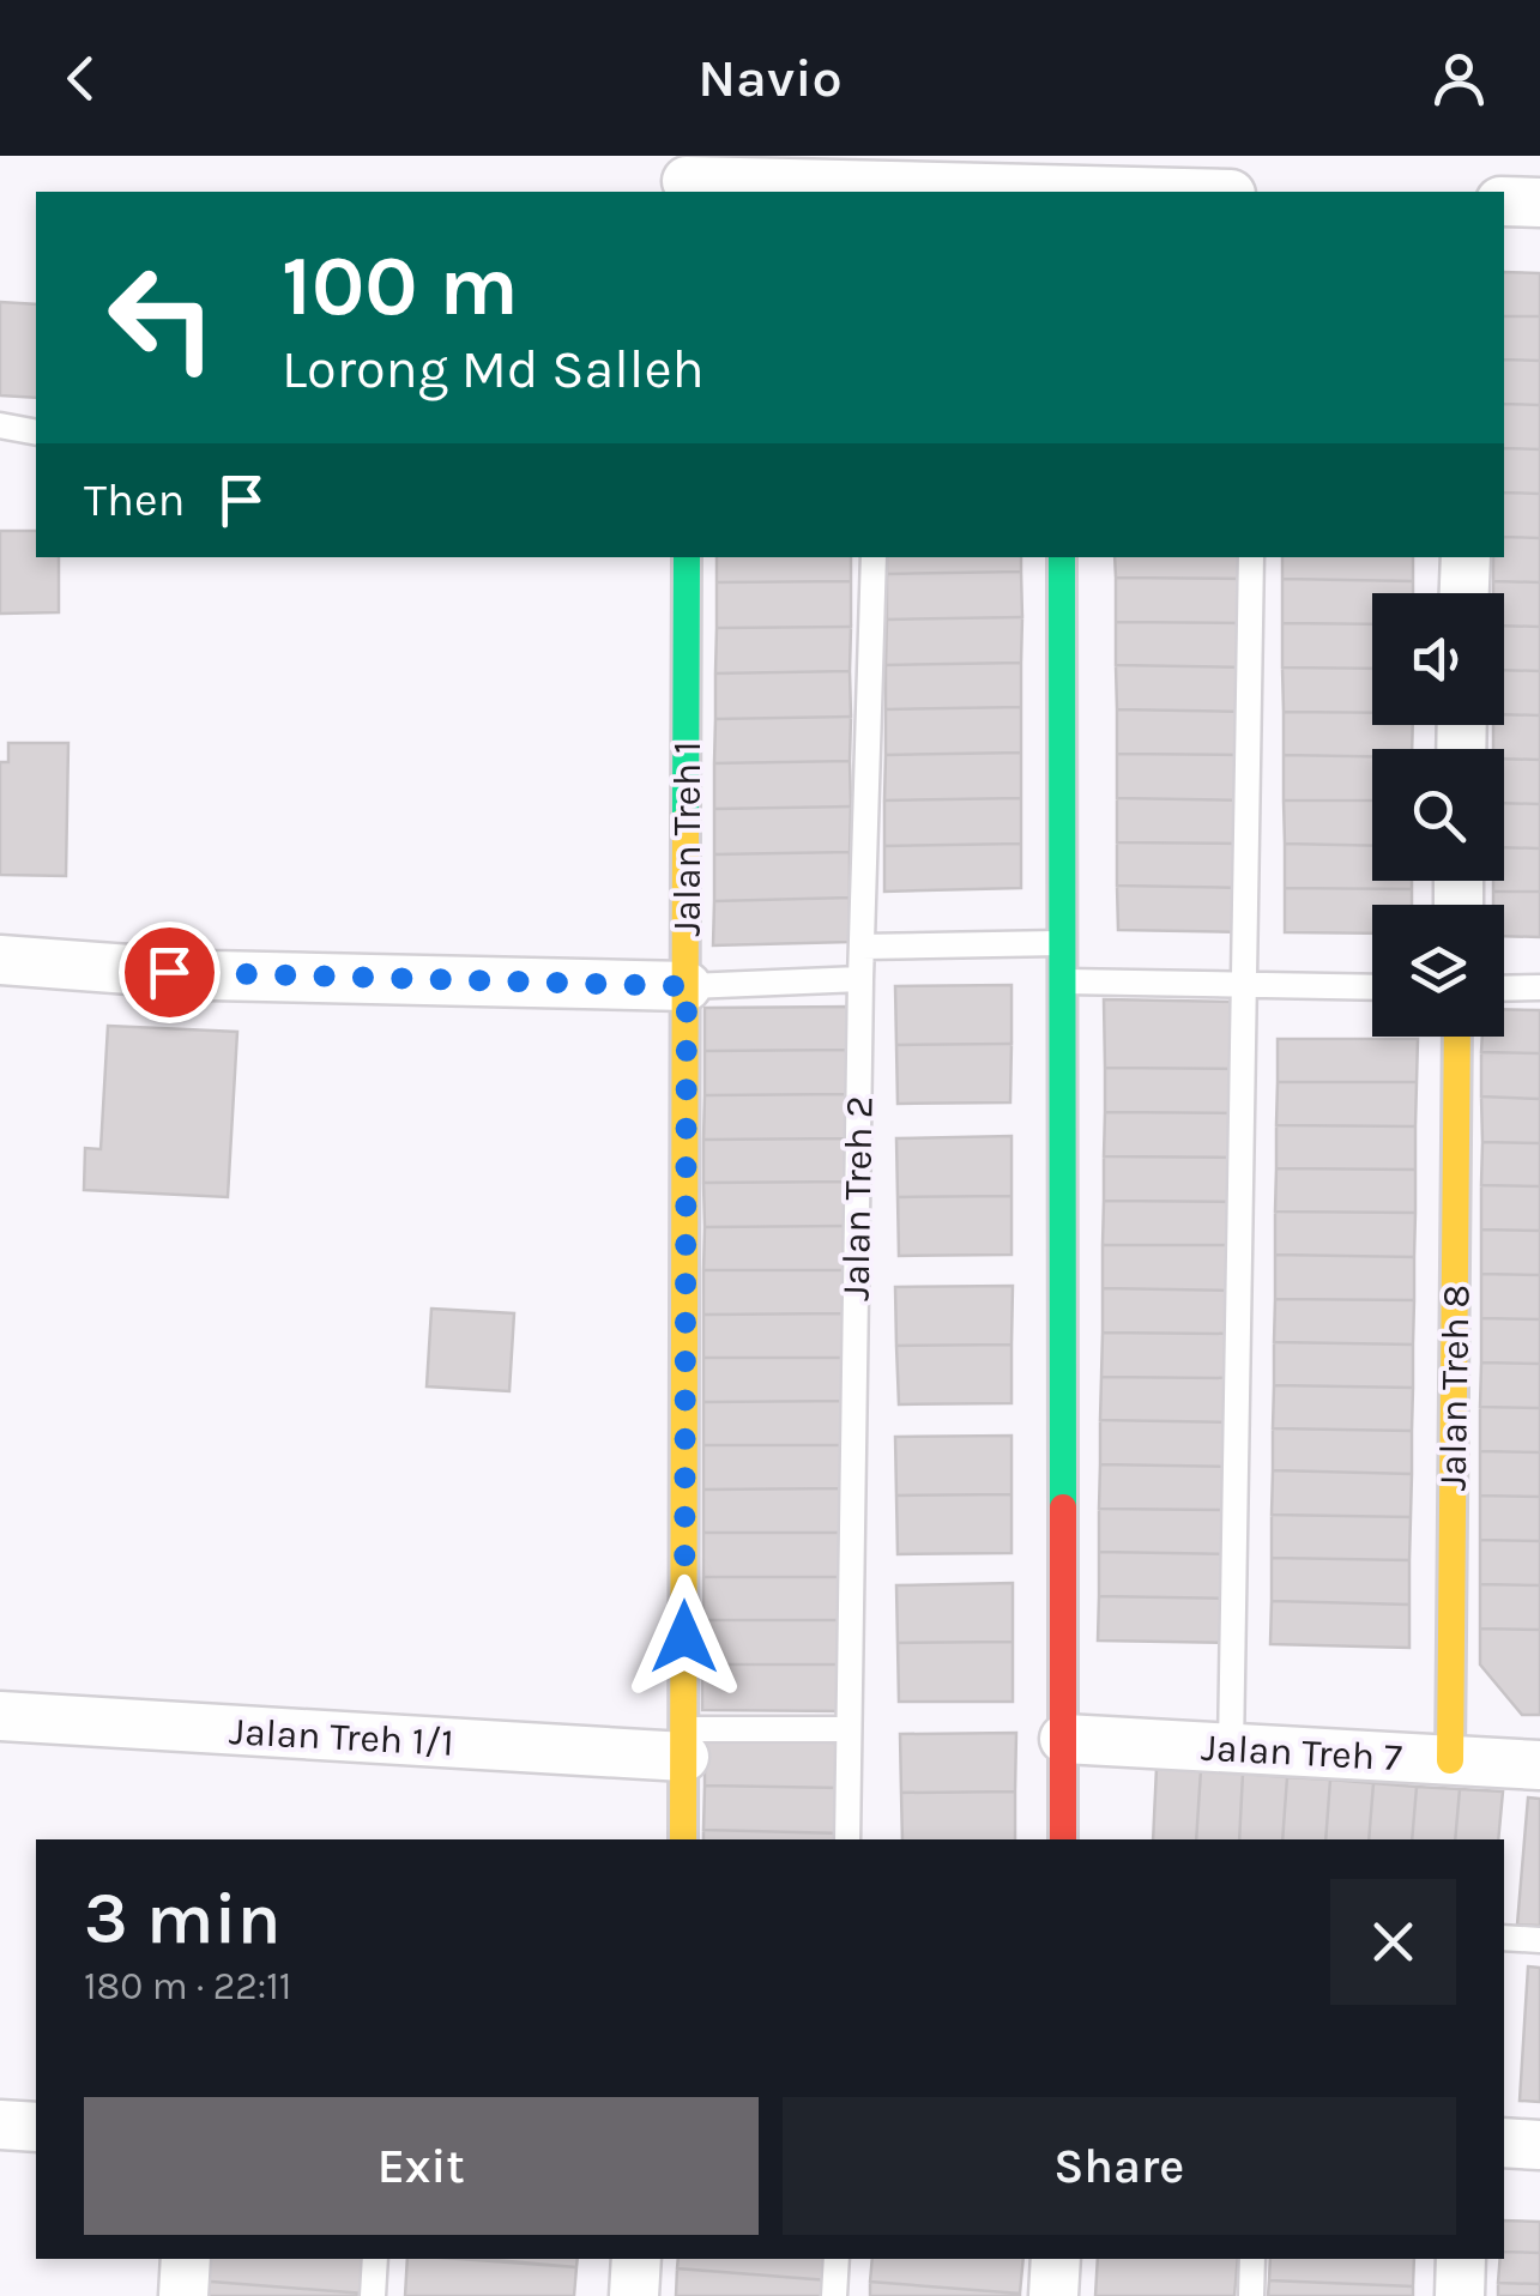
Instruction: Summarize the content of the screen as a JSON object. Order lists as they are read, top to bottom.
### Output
{
  "streets": {
    "street": [
      "Jalan Treh 1",
      "Jalan Treh 8",
      "Jalan Treh 1/1",
      "Jalan Treh 7"
    ],
    "lane": ["Jalan Treh 2"]
  },
  "crossings": [
    ["Jalan Treh 1", "Jalan Treh 1/1"],
    ["Jalan Treh 8", "Jalan Treh 7"]
  ],
  "page": {
    "header": "Navio",
    "turn": ["100 m", "Lorong Md Salleh"],
    "then": "Then",
    "heading": ["3 min", "180 m · 22:11"],
    "buttons": ["Exit", "Share"]
  }
}
